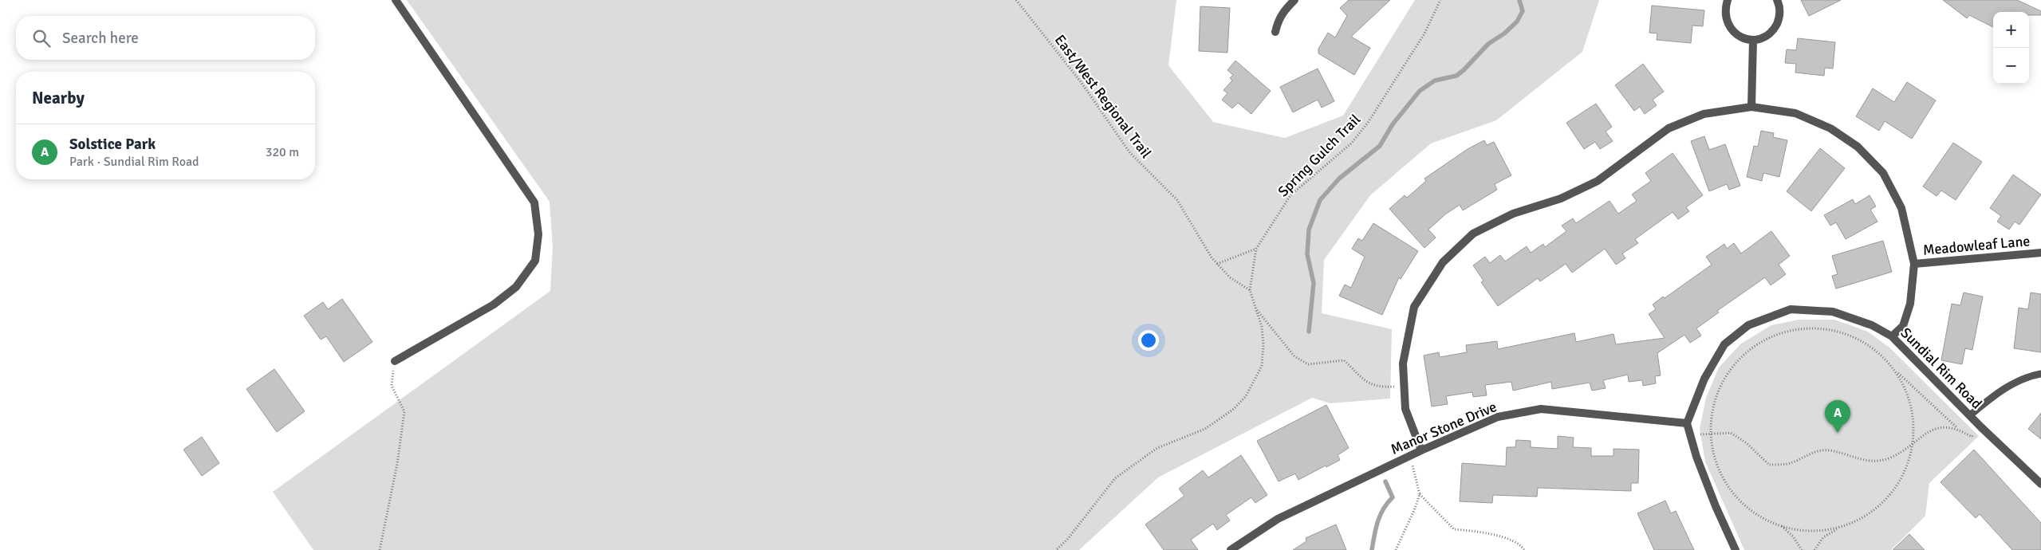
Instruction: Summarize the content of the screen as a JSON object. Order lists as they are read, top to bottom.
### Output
{
  "streets": {
    "street": ["Meadowleaf Lane", "Sundial Rim Road", "Manor Stone Drive"],
    "path": ["East/West Regional Trail", "Spring Gulch Trail"]
  },
  "crossings": [
    ["East/West Regional Trail", "Spring Gulch Trail"],
    ["Sundial Rim Road", "Manor Stone Drive"]
  ],
  "page": {
    "map_buttons": ["+", "−"],
    "search": "Search here",
    "heading": "Nearby",
    "list": [
      {
        "mark": "A",
        "name": "Solstice Park",
        "note": "Park · Sundial Rim Road",
        "value": "320 m"
      }
    ],
    "pins": "A"
  }
}
